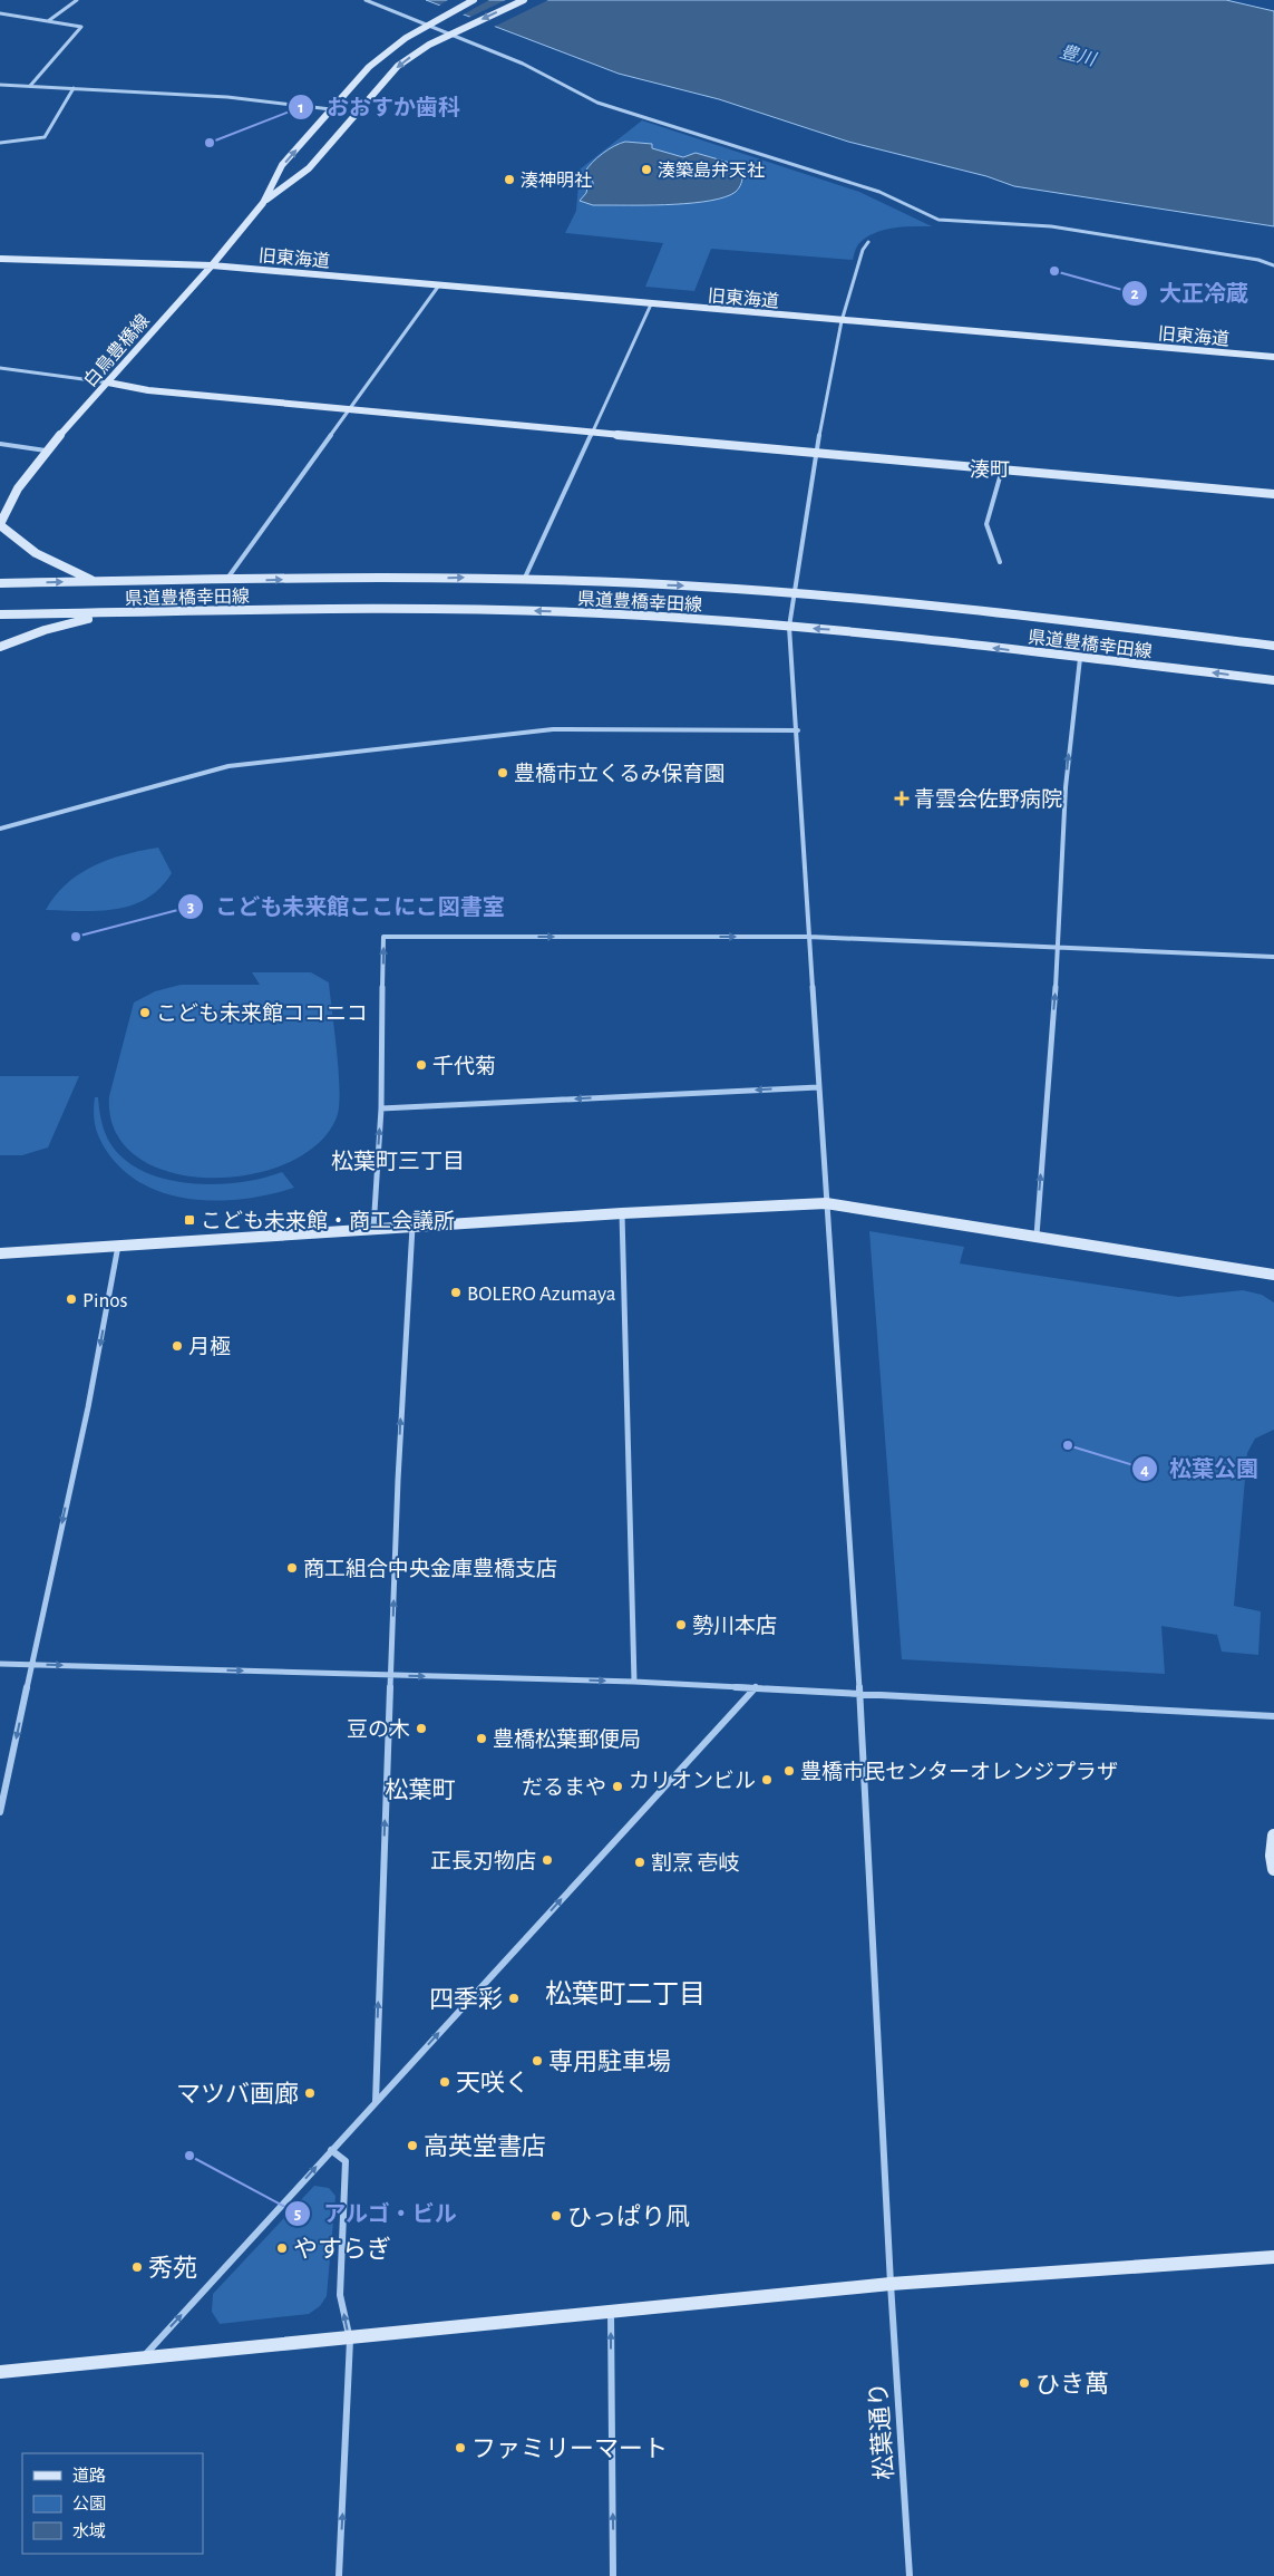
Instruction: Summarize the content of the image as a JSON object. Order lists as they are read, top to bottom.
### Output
{
  "streets": {
    "main road": ["旧東海道", "白鳥豊橋線", "県道豊橋幸田線"],
    "street": ["松葉通り"]
  },
  "crossings": [
    ["旧東海道", "白鳥豊橋線"],
    ["旧東海道", "松葉通り"],
    ["県道豊橋幸田線", "松葉通り"]
  ],
  "districts": [
    "湊町",
    "松葉町三丁目",
    "松葉町",
    "松葉町二丁目"
  ],
  "water": ["豊川"],
  "places": {
    "other": [
      "おおすか歯科",
      "湊築島弁天社",
      "湊神明社",
      "大正冷蔵",
      "豊橋市立くるみ保育園",
      "こども未来館ここにこ図書室",
      "こども未来館ココニコ",
      "千代菊",
      "BOLERO Azumaya",
      "Pinos",
      "月極",
      "松葉公園",
      "商工組合中央金庫豊橋支店",
      "勢川本店",
      "豆の木",
      "豊橋松葉郵便局",
      "豊橋市民センターオレンジプラザ",
      "カリオンビル",
      "だるまや",
      "正長刃物店",
      "割烹 壱岐",
      "四季彩",
      "専用駐車場",
      "天咲く",
      "マツバ画廊",
      "高英堂書店",
      "アルゴ・ビル",
      "ひっぱり凧",
      "やすらぎ",
      "秀苑",
      "ひき萬",
      "ファミリーマート"
    ],
    "health": ["青雲会佐野病院"],
    "transit": ["こども未来館・商工会議所"]
  },
  "legend": ["道路", "公園", "水域"]
}
